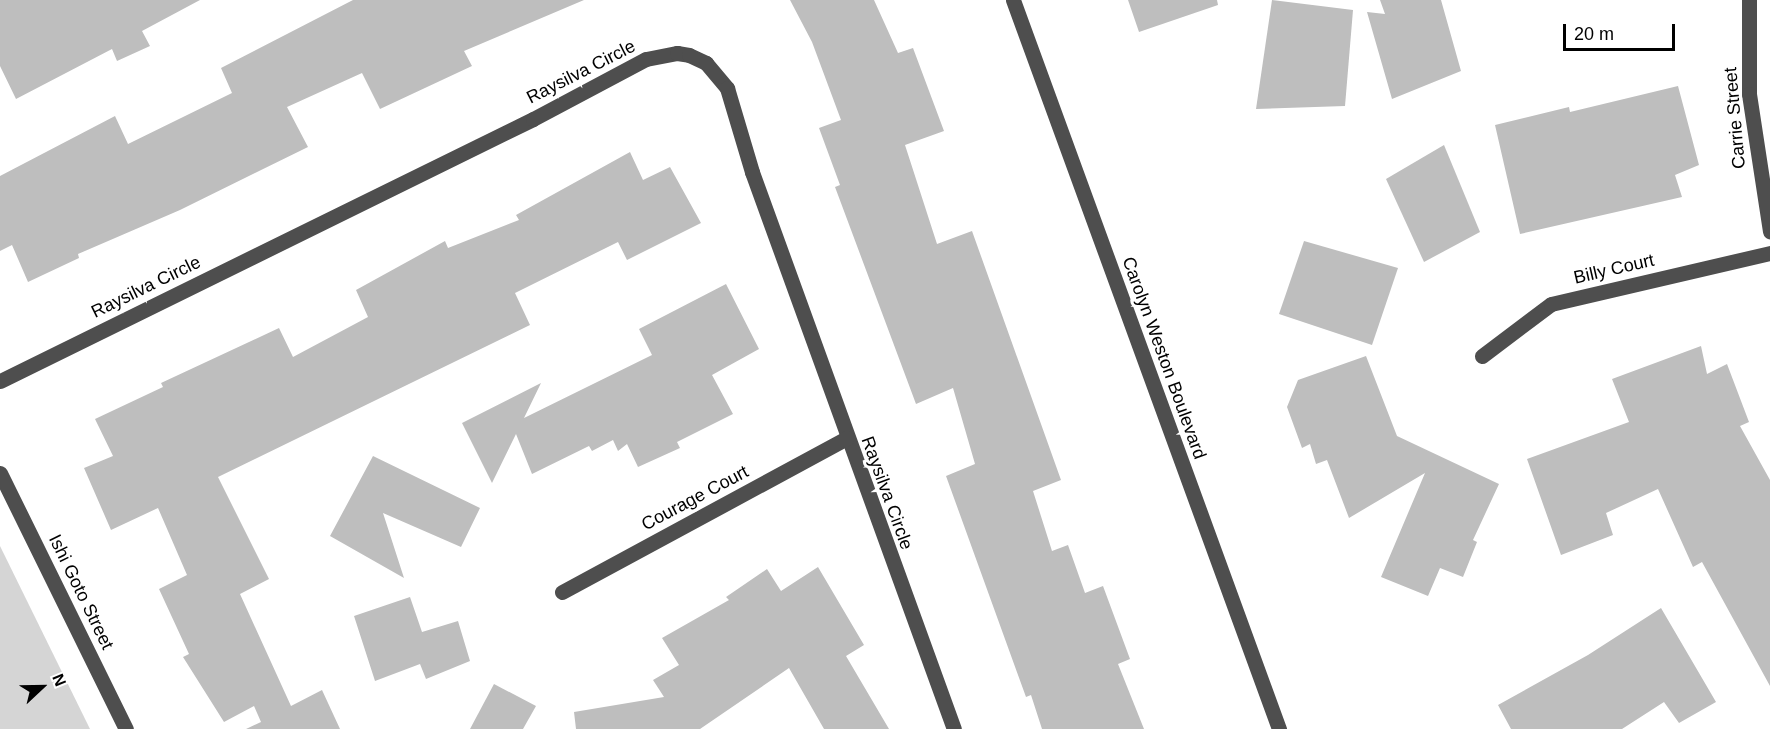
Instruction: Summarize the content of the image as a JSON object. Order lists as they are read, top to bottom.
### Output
{
  "streets": {
    "street": [
      "Raysilva Circle",
      "Carrie Street",
      "Billy Court",
      "Carolyn Weston Boulevard",
      "Courage Court",
      "Ishi Goto Street"
    ]
  },
  "crossings": [
    ["Raysilva Circle", "Courage Court"]
  ],
  "scale_bar": "20 m",
  "north": "right"
}
